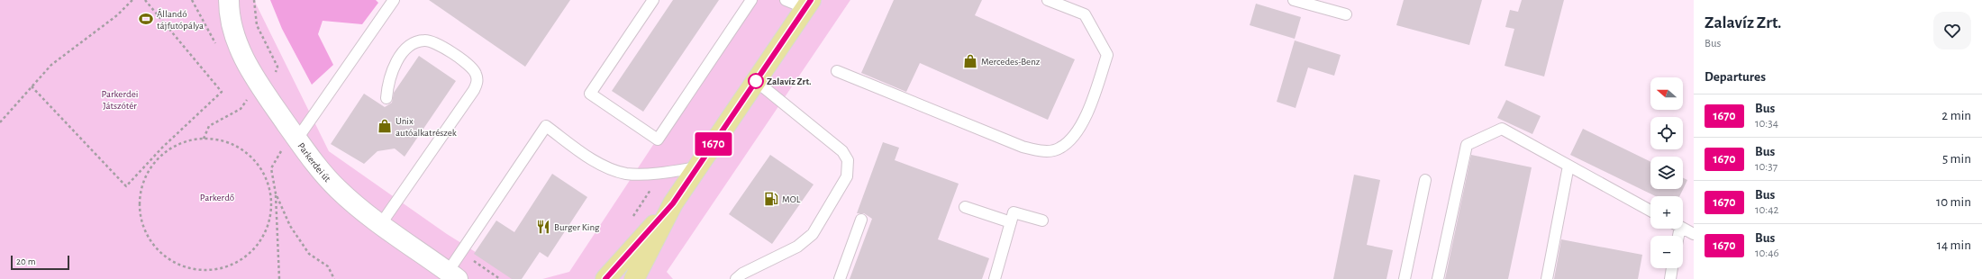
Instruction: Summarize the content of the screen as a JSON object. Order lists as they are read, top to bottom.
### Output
{
  "streets": {
    "street": ["Parkerdei út"]
  },
  "parks": ["Parkerdei Játszótér", "Parkerdő"],
  "places": {
    "sports": ["Állandó tájfutópálya"],
    "shop": ["Mercedes-Benz", "Unix autóalkatrészek"],
    "other": ["Zalavíz Zrt."],
    "fuel station": ["MOL"],
    "restaurant": ["Burger King"]
  },
  "lines": ["bus line 1670"],
  "scale_bar": "20 m",
  "north": "left",
  "page": {
    "on_map": "1670",
    "heading": [
      ["Zalavíz Zrt.", "Bus"],
      "Departures"
    ],
    "map_buttons": ["+", "−"],
    "list": [
      {
        "mark": "1670",
        "name": "Bus",
        "note": "10:34",
        "value": "2 min"
      },
      {
        "mark": "1670",
        "name": "Bus",
        "note": "10:37",
        "value": "5 min"
      },
      {
        "mark": "1670",
        "name": "Bus",
        "note": "10:42",
        "value": "10 min"
      },
      {
        "mark": "1670",
        "name": "Bus",
        "note": "10:46",
        "value": "14 min"
      }
    ],
    "scale": "20 m"
  }
}
